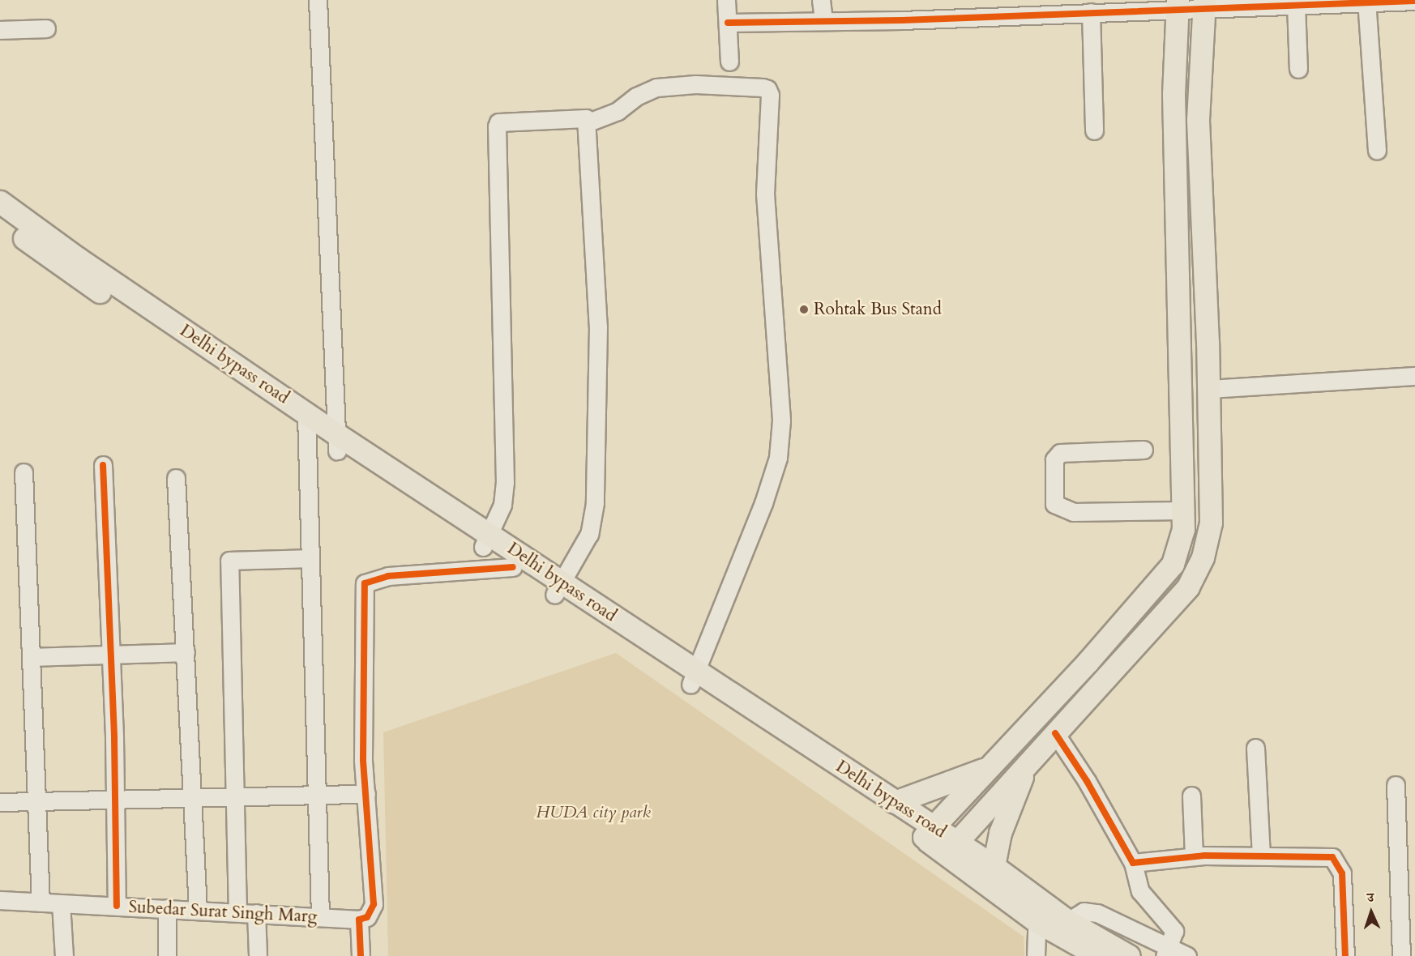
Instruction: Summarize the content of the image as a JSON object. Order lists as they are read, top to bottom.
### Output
{
  "streets": {
    "main road": ["Delhi bypass road"],
    "street": ["Subedar Surat Singh Marg"]
  },
  "parks": ["HUDA city park"],
  "places": ["Rohtak Bus Stand"],
  "north": "top"
}
